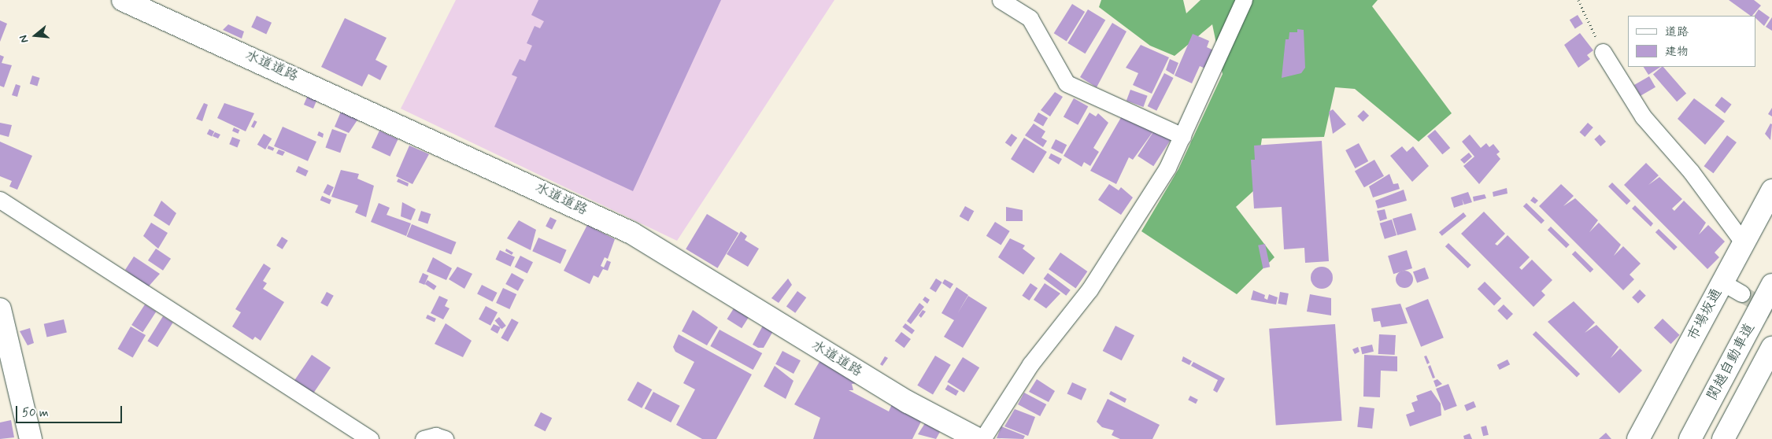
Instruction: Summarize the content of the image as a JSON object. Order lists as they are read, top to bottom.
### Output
{
  "streets": {
    "main road": ["水道道路", "市場坂通", "関越自動車道"]
  },
  "legend": ["道路", "建物"],
  "scale_bar": "50 m",
  "north": "left"
}
